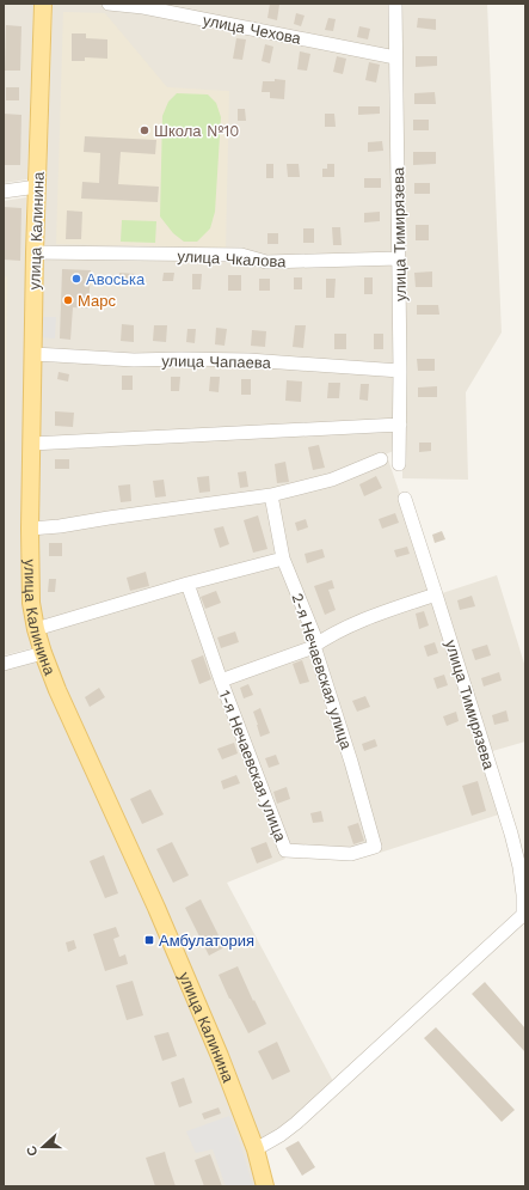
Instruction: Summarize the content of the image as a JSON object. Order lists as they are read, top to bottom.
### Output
{
  "streets": {
    "main road": ["улица Калинина"],
    "street": [
      "улица Чехова",
      "улица Тимирязева",
      "улица Чкалова",
      "улица Чапаева",
      "2-я Нечаевская улица",
      "1-я Нечаевская улица"
    ]
  },
  "crossings": [
    ["улица Чехова", "улица Тимирязева"],
    ["улица Калинина", "улица Чкалова"],
    ["улица Калинина", "улица Чапаева"],
    ["улица Тимирязева", "улица Чкалова"],
    ["улица Тимирязева", "улица Чапаева"],
    ["улица Тимирязева", "1-я Нечаевская улица"],
    ["2-я Нечаевская улица", "1-я Нечаевская улица"]
  ],
  "places": {
    "other": ["Школа №10", "Авоська", "Марс"],
    "transit": ["Амбулатория"]
  },
  "north": "left"
}
